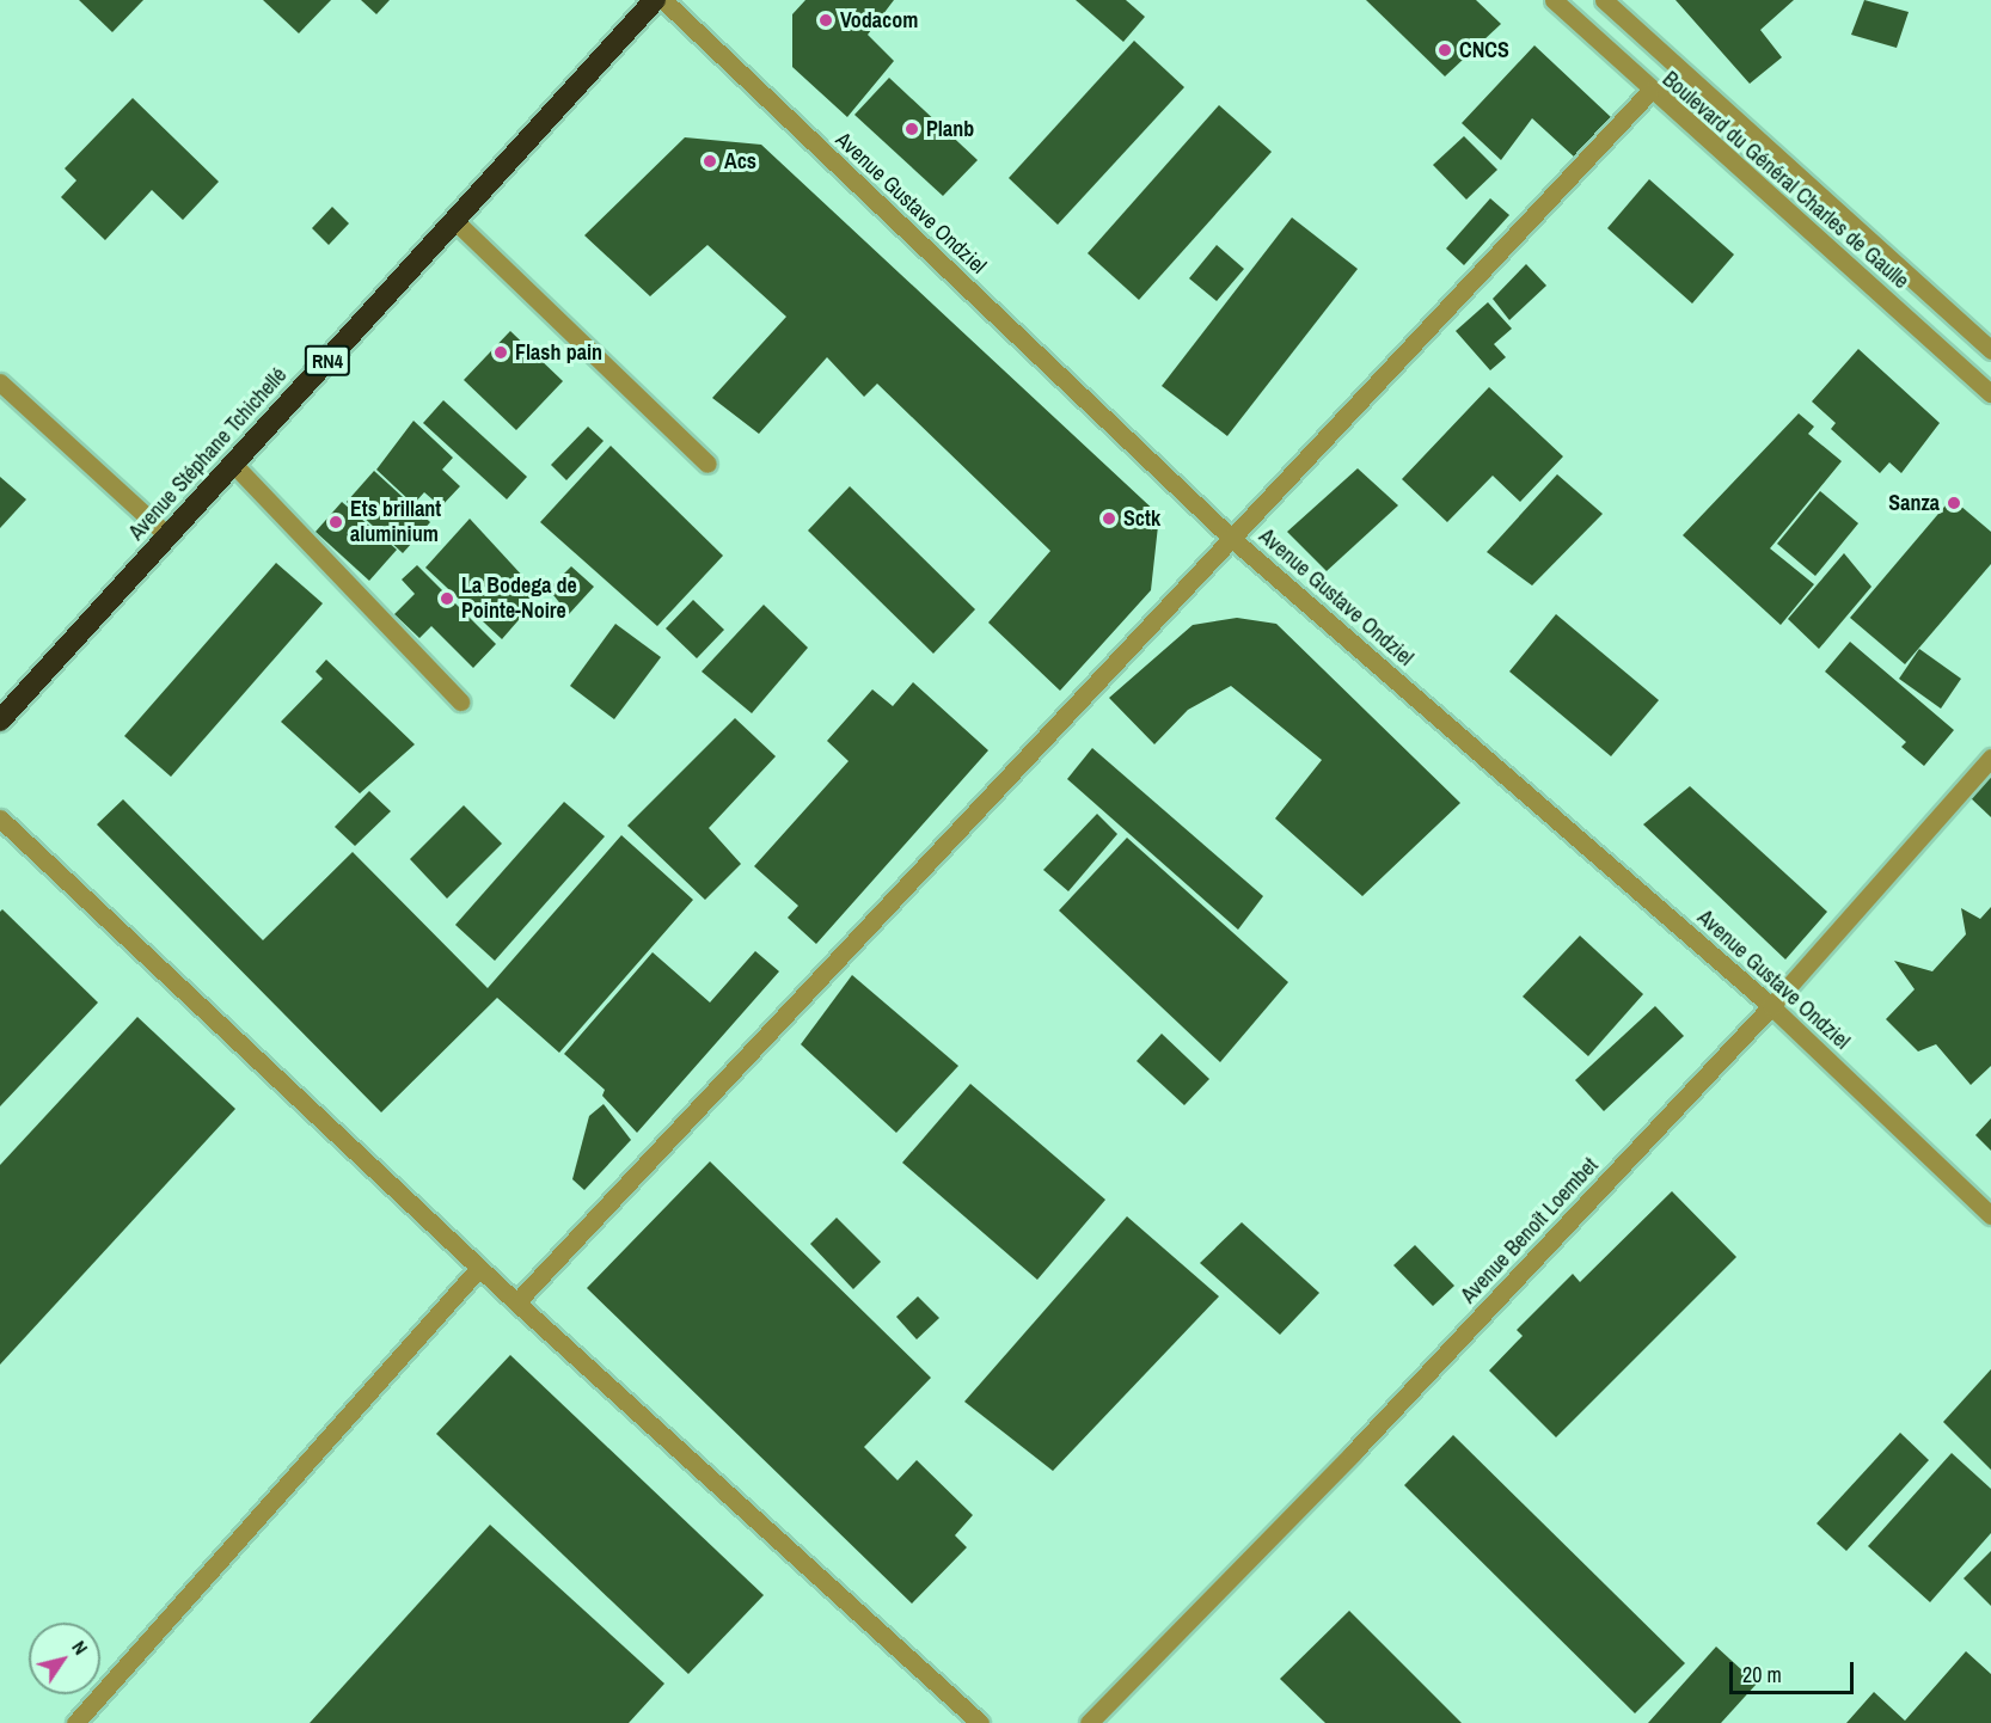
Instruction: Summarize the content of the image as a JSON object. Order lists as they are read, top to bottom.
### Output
{
  "streets": {
    "highway": ["RN4", "Avenue Stéphane Tchichellé"],
    "street": ["Boulevard du Général Charles de Gaulle", "Avenue Gustave Ondziel", "Avenue Benoît Loembet"]
  },
  "crossings": [
    ["Avenue Gustave Ondziel", "Avenue Benoît Loembet"]
  ],
  "places": [
    "Vodacom",
    "CNCS",
    "Planb",
    "Acs",
    "Flash pain",
    "Sanza",
    "Sctk",
    "Ets brillant aluminium",
    "La Bodega de Pointe-Noire"
  ],
  "scale_bar": "20 m",
  "north": "top right"
}
